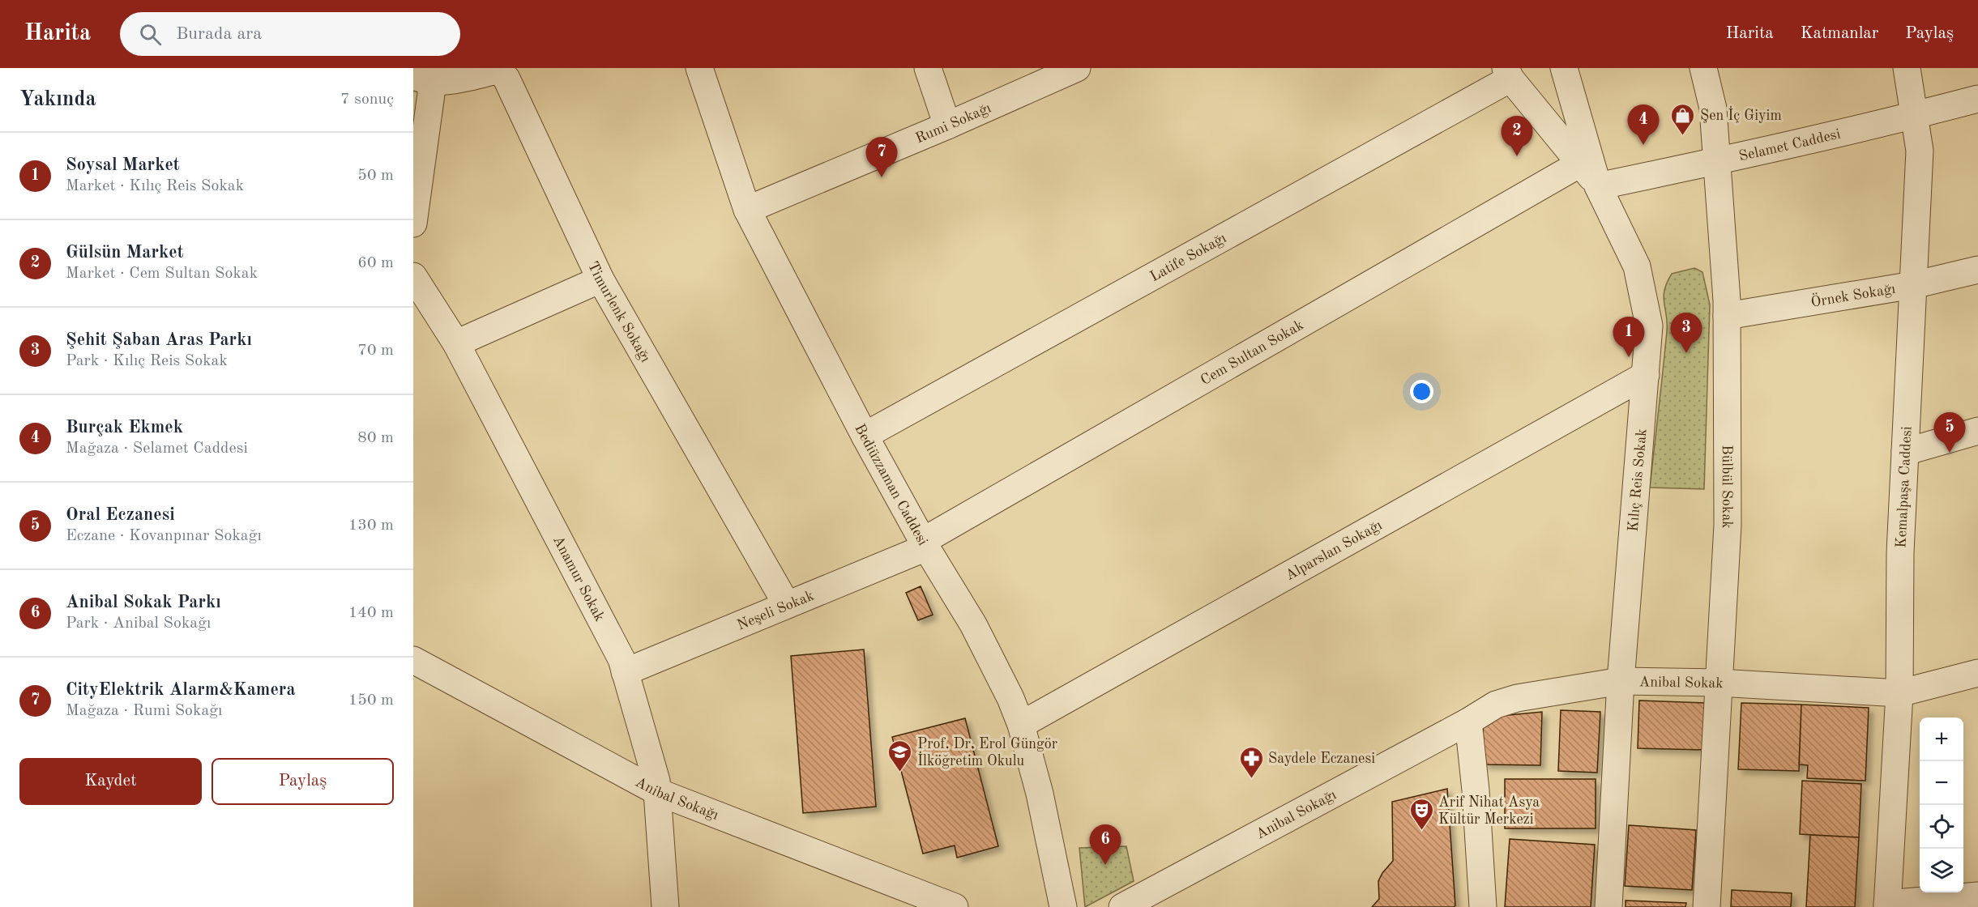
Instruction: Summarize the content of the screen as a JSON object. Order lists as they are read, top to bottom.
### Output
{
  "streets": {
    "street": [
      "Rumi Sokağı",
      "Selamet Caddesi",
      "Latife Sokağı",
      "Örnek Sokağı",
      "Timurlenk Sokağı",
      "Cem Sultan Sokak",
      "Kılıç Reis Sokak",
      "Bediüzzaman Caddesi",
      "Bülbül Sokak",
      "Kemalpaşa Caddesi",
      "Alparslan Sokağı",
      "Anamur Sokak",
      "Neşeli Sokak",
      "Anibal Sokak",
      "Anibal Sokağı"
    ]
  },
  "crossings": [
    ["Rumi Sokağı", "Bediüzzaman Caddesi"],
    ["Selamet Caddesi", "Kılıç Reis Sokak"],
    ["Selamet Caddesi", "Bülbül Sokak"],
    ["Selamet Caddesi", "Kemalpaşa Caddesi"],
    ["Latife Sokağı", "Bediüzzaman Caddesi"],
    ["Örnek Sokağı", "Bülbül Sokak"],
    ["Örnek Sokağı", "Kemalpaşa Caddesi"],
    ["Timurlenk Sokağı", "Neşeli Sokak"],
    ["Cem Sultan Sokak", "Bediüzzaman Caddesi"],
    ["Cem Sultan Sokak", "Neşeli Sokak"],
    ["Kılıç Reis Sokak", "Alparslan Sokağı"],
    ["Kılıç Reis Sokak", "Anibal Sokak"],
    ["Bediüzzaman Caddesi", "Alparslan Sokağı"],
    ["Bediüzzaman Caddesi", "Neşeli Sokak"],
    ["Bülbül Sokak", "Anibal Sokak"],
    ["Kemalpaşa Caddesi", "Anibal Sokak"],
    ["Anamur Sokak", "Neşeli Sokak"],
    ["Anamur Sokak", "Anibal Sokağı"],
    ["Anibal Sokak", "Anibal Sokağı"]
  ],
  "places": {
    "shop": ["Şen İç Giyim"],
    "school or university": ["Prof. Dr. Erol Güngör İlköğretim Okulu"],
    "pharmacy": ["Saydele Eczanesi"],
    "theatre": ["Arif Nihat Asya Kültür Merkezi"]
  },
  "page": {
    "header": "Harita",
    "search": "Burada ara",
    "nav": ["Harita", "Katmanlar", "Paylaş"],
    "heading": ["Yakında", "7 sonuç"],
    "pins": [
      "4",
      "2",
      "7",
      "3",
      "1",
      "5",
      "6"
    ],
    "list": [
      {
        "mark": "1",
        "name": "Soysal Market",
        "note": "Market · Kılıç Reis Sokak",
        "value": "50 m"
      },
      {
        "mark": "2",
        "name": "Gülsün Market",
        "note": "Market · Cem Sultan Sokak",
        "value": "60 m"
      },
      {
        "mark": "3",
        "name": "Şehit Şaban Aras Parkı",
        "note": "Park · Kılıç Reis Sokak",
        "value": "70 m"
      },
      {
        "mark": "4",
        "name": "Burçak Ekmek",
        "note": "Mağaza · Selamet Caddesi",
        "value": "80 m"
      },
      {
        "mark": "5",
        "name": "Oral Eczanesi",
        "note": "Eczane · Kovanpınar Sokağı",
        "value": "130 m"
      },
      {
        "mark": "6",
        "name": "Anibal Sokak Parkı",
        "note": "Park · Anibal Sokağı",
        "value": "140 m"
      },
      {
        "mark": "7",
        "name": "CityElektrik Alarm&Kamera",
        "note": "Mağaza · Rumi Sokağı",
        "value": "150 m"
      }
    ],
    "map_buttons": ["+", "−"],
    "buttons": ["Kaydet", "Paylaş"]
  }
}
